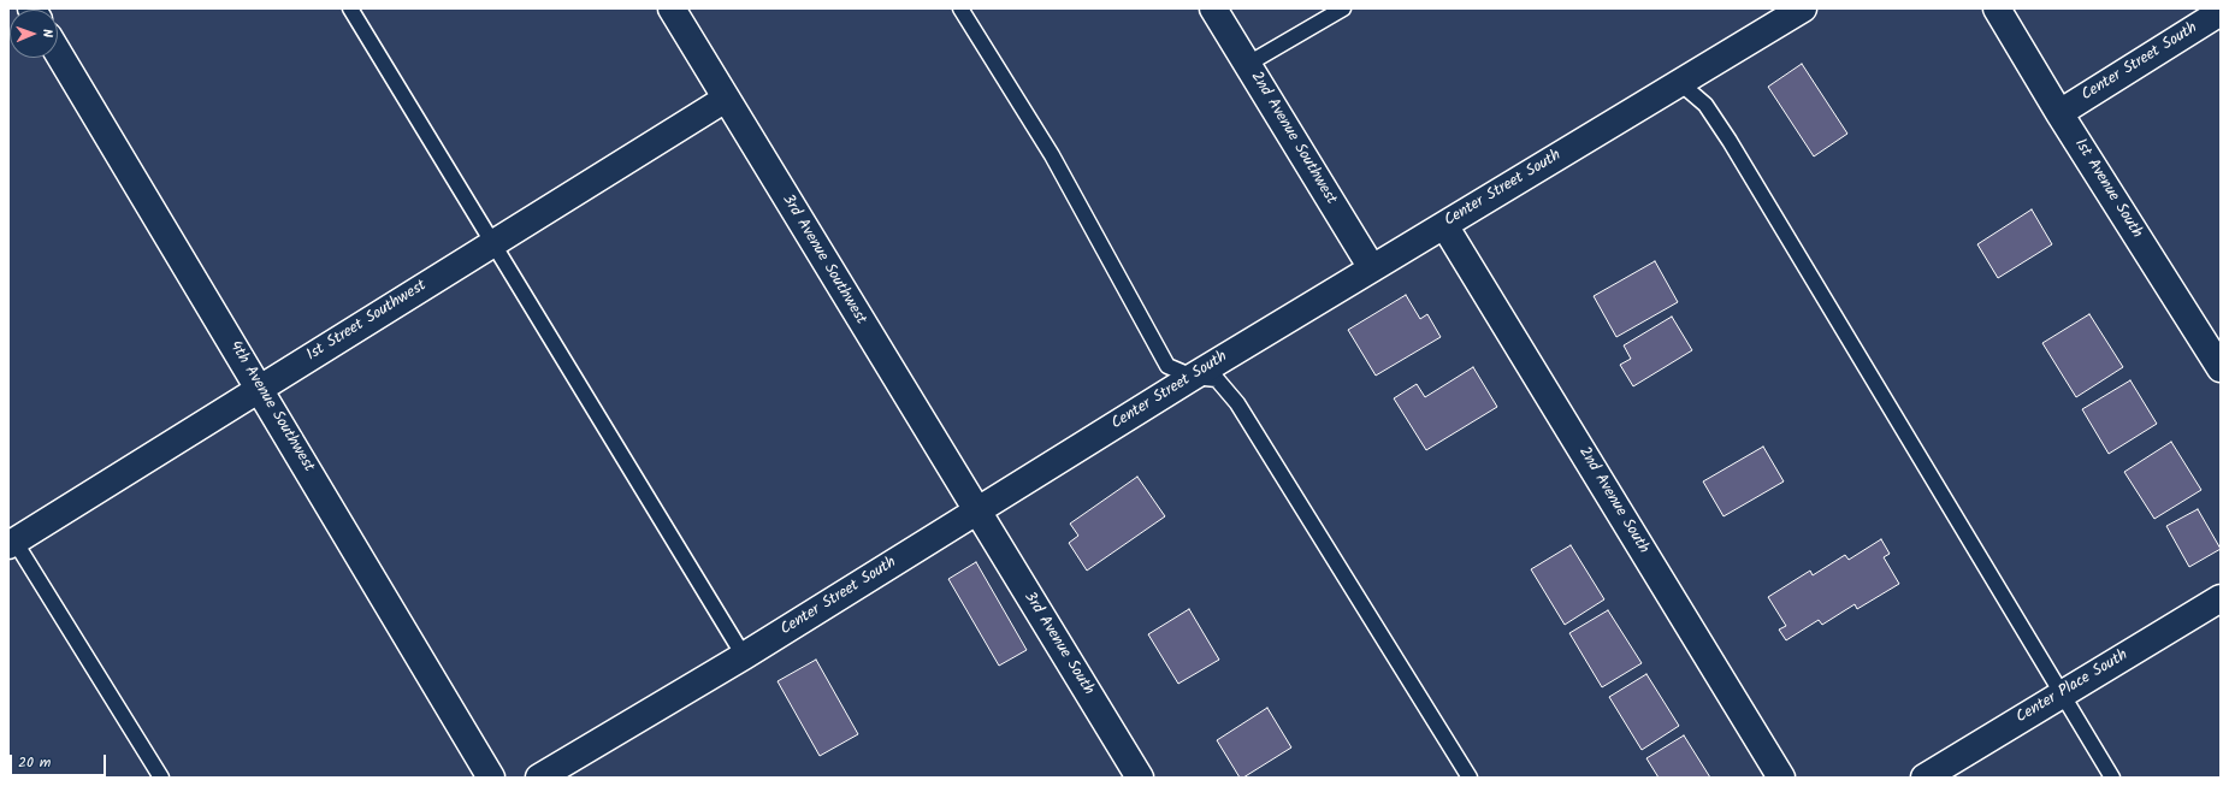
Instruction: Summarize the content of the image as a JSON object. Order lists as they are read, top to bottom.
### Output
{
  "streets": {
    "street": [
      "Center Street South",
      "2nd Avenue Southwest",
      "1st Avenue South",
      "3rd Avenue Southwest",
      "1st Street Southwest",
      "4th Avenue Southwest",
      "2nd Avenue South",
      "3rd Avenue South",
      "Center Place South"
    ]
  },
  "crossings": [
    ["Center Street South", "2nd Avenue Southwest"],
    ["Center Street South", "1st Avenue South"],
    ["Center Street South", "3rd Avenue Southwest"],
    ["Center Street South", "2nd Avenue South"],
    ["Center Street South", "3rd Avenue South"],
    ["3rd Avenue Southwest", "1st Street Southwest"],
    ["3rd Avenue Southwest", "3rd Avenue South"],
    ["1st Street Southwest", "4th Avenue Southwest"]
  ],
  "scale_bar": "20 m",
  "north": "right"
}
